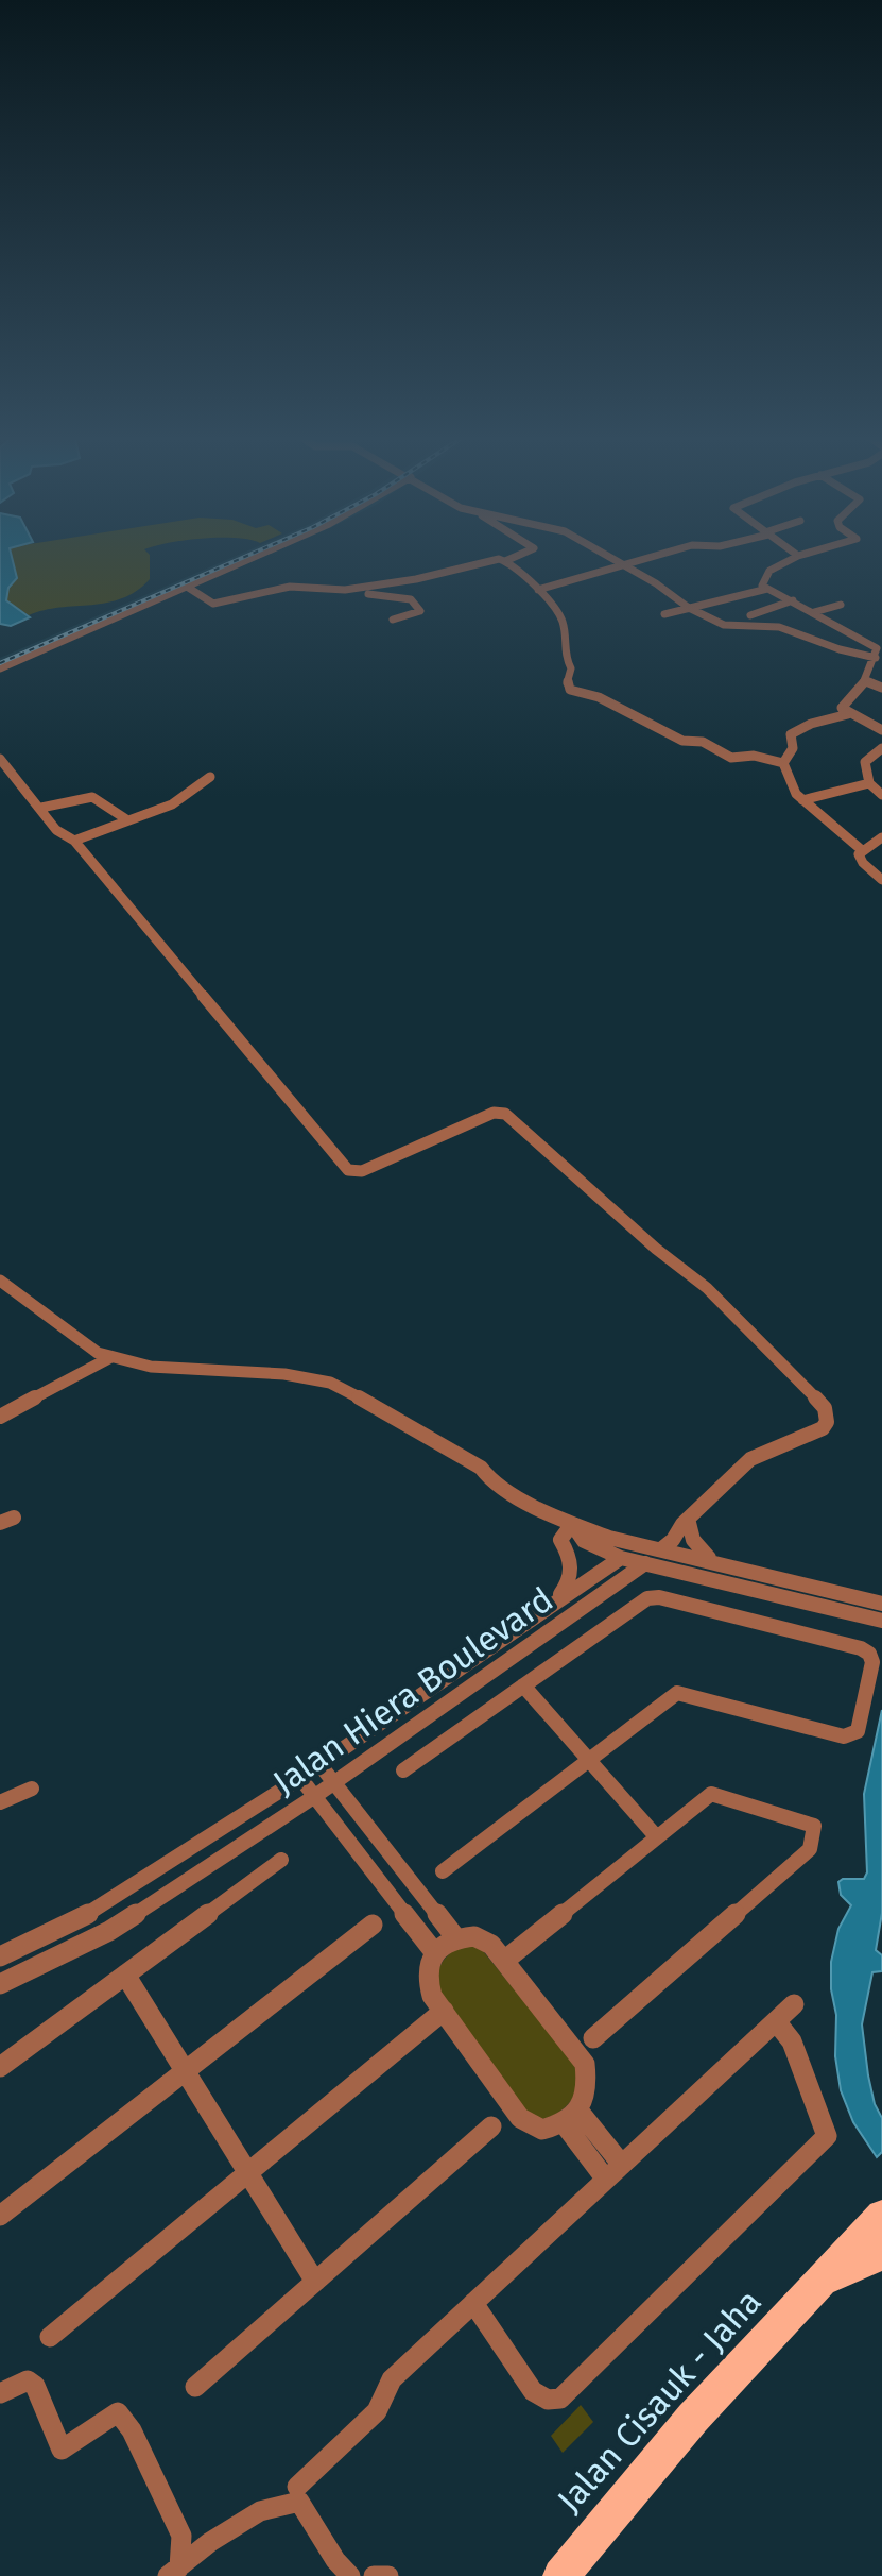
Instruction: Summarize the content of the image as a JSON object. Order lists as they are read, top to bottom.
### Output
{
  "streets": {
    "main road": ["Jalan Cisauk - Jaha"],
    "street": ["Jalan Hiera Boulevard"]
  }
}
